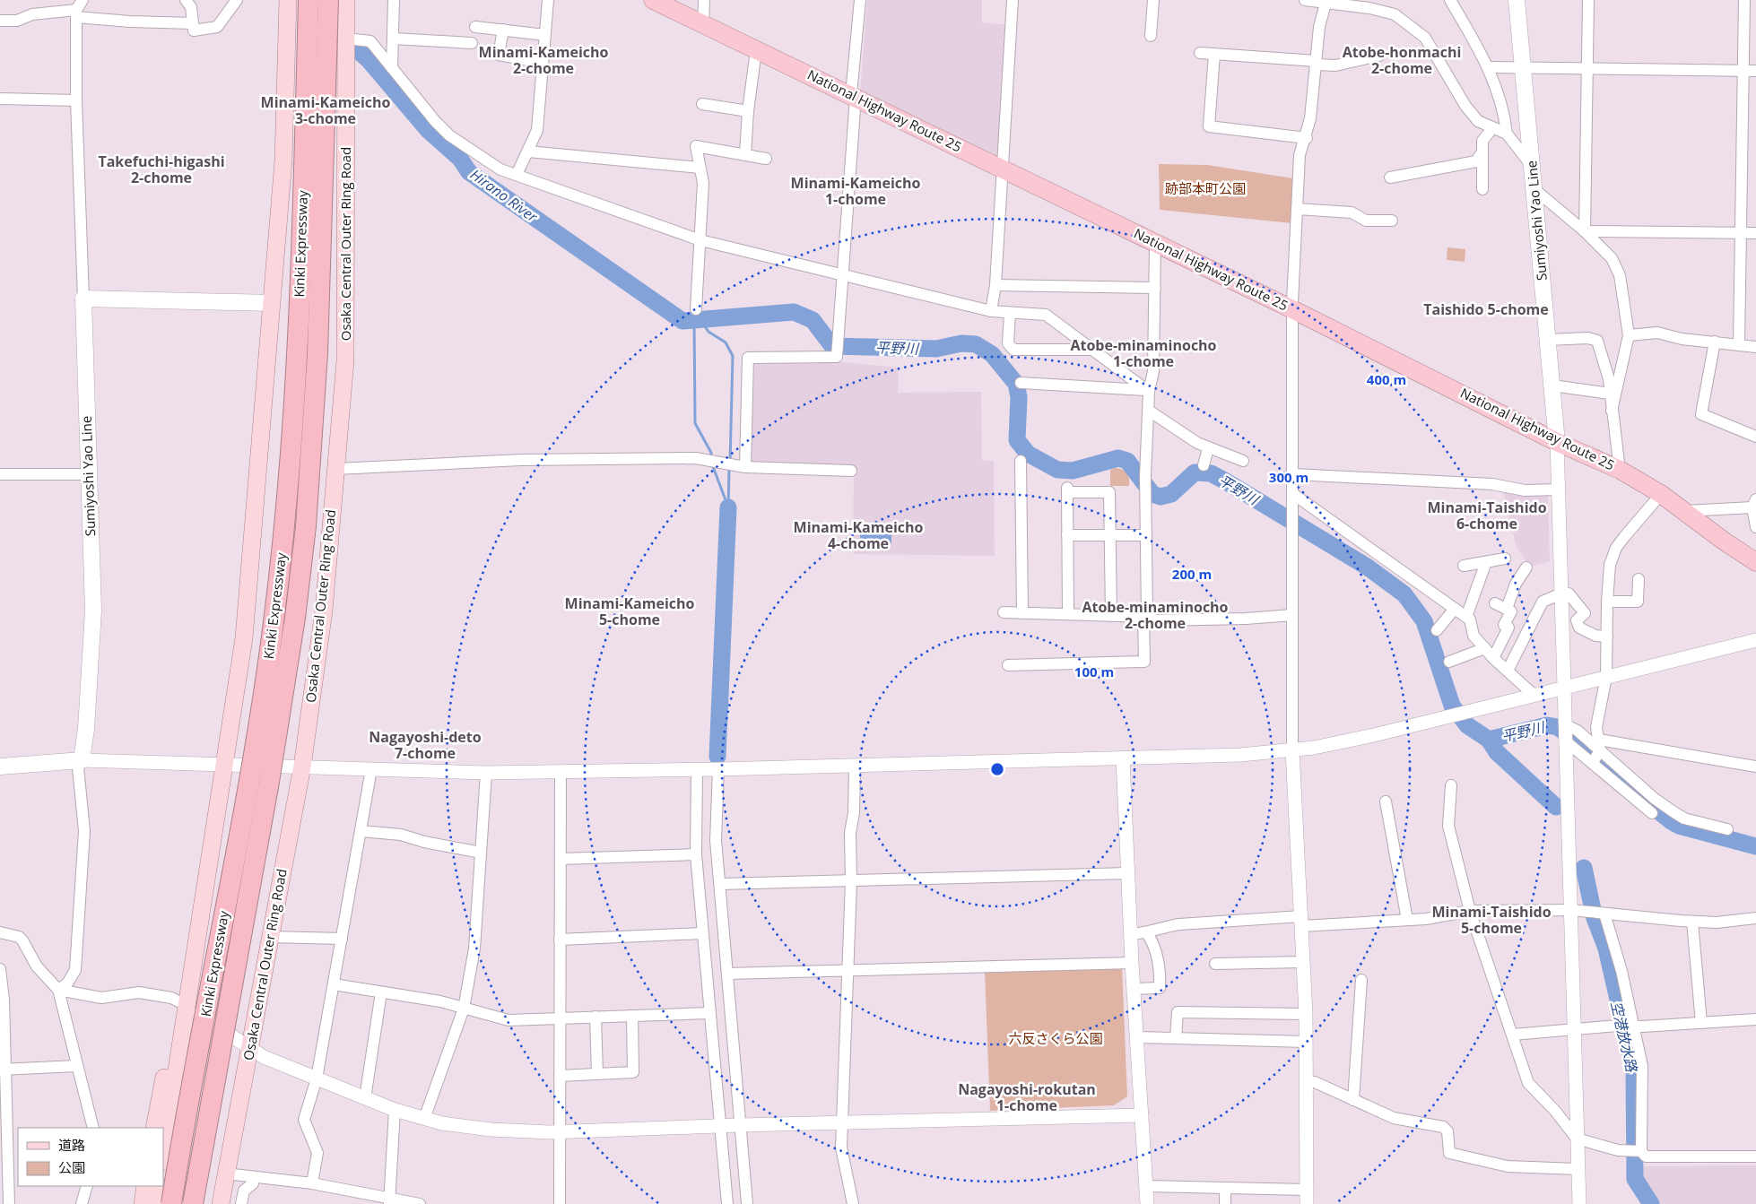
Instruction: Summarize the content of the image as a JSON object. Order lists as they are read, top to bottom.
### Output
{
  "streets": {
    "highway": ["National Highway Route 25", "Kinki Expressway"],
    "main road": ["Sumiyoshi Yao Line", "Osaka Central Outer Ring Road"]
  },
  "crossings": [
    ["National Highway Route 25", "Sumiyoshi Yao Line"]
  ],
  "districts": [
    "Minami-Kameicho 2-chome",
    "Atobe-honmachi 2-chome",
    "Minami-Kameicho 3-chome",
    "Takefuchi-higashi 2-chome",
    "Minami-Kameicho 1-chome",
    "Taishido 5-chome",
    "Atobe-minaminocho 1-chome",
    "Minami-Taishido 6-chome",
    "Minami-Kameicho 4-chome",
    "Minami-Kameicho 5-chome",
    "Atobe-minaminocho 2-chome",
    "Nagayoshi-deto 7-chome",
    "Minami-Taishido 5-chome",
    "Nagayoshi-rokutan 1-chome"
  ],
  "water": ["Hirano River", "平野川", "空港放水路"],
  "parks": ["跡部本町公園", "六反さくら公園"],
  "legend": ["道路", "公園"],
  "rings": [
    "400 m",
    "300 m",
    "200 m",
    "100 m"
  ]
}
